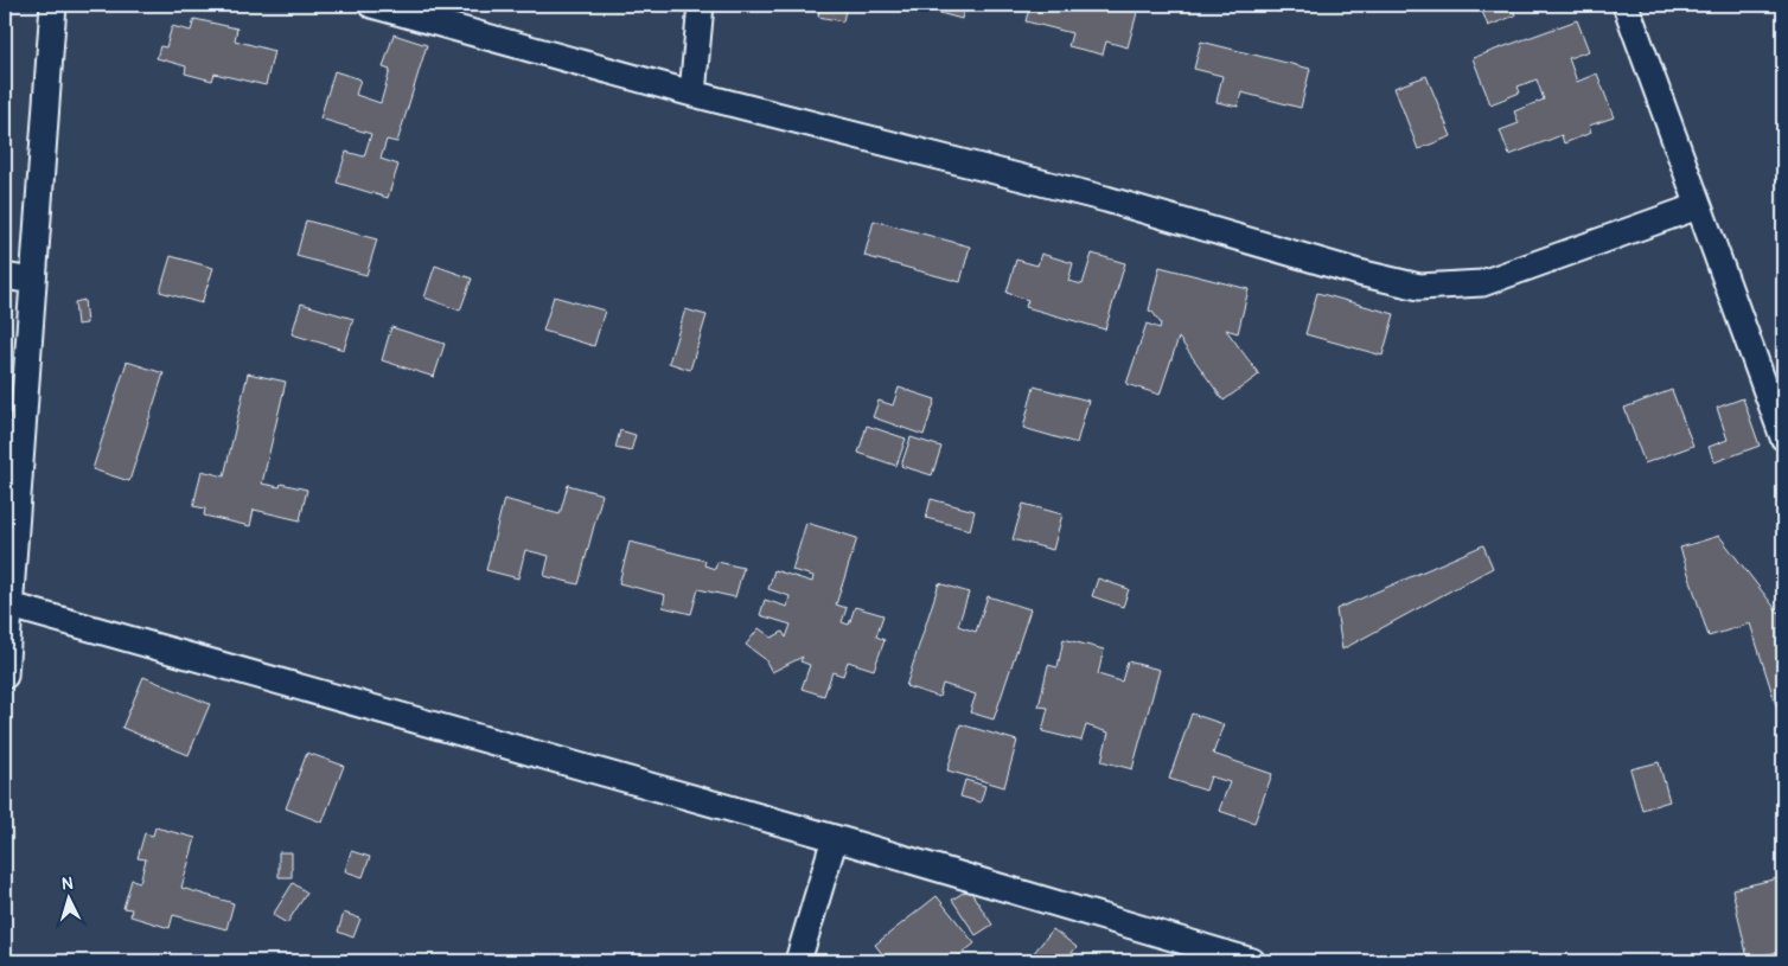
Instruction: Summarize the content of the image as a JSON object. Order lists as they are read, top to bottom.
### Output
{
  "north": "top"
}
